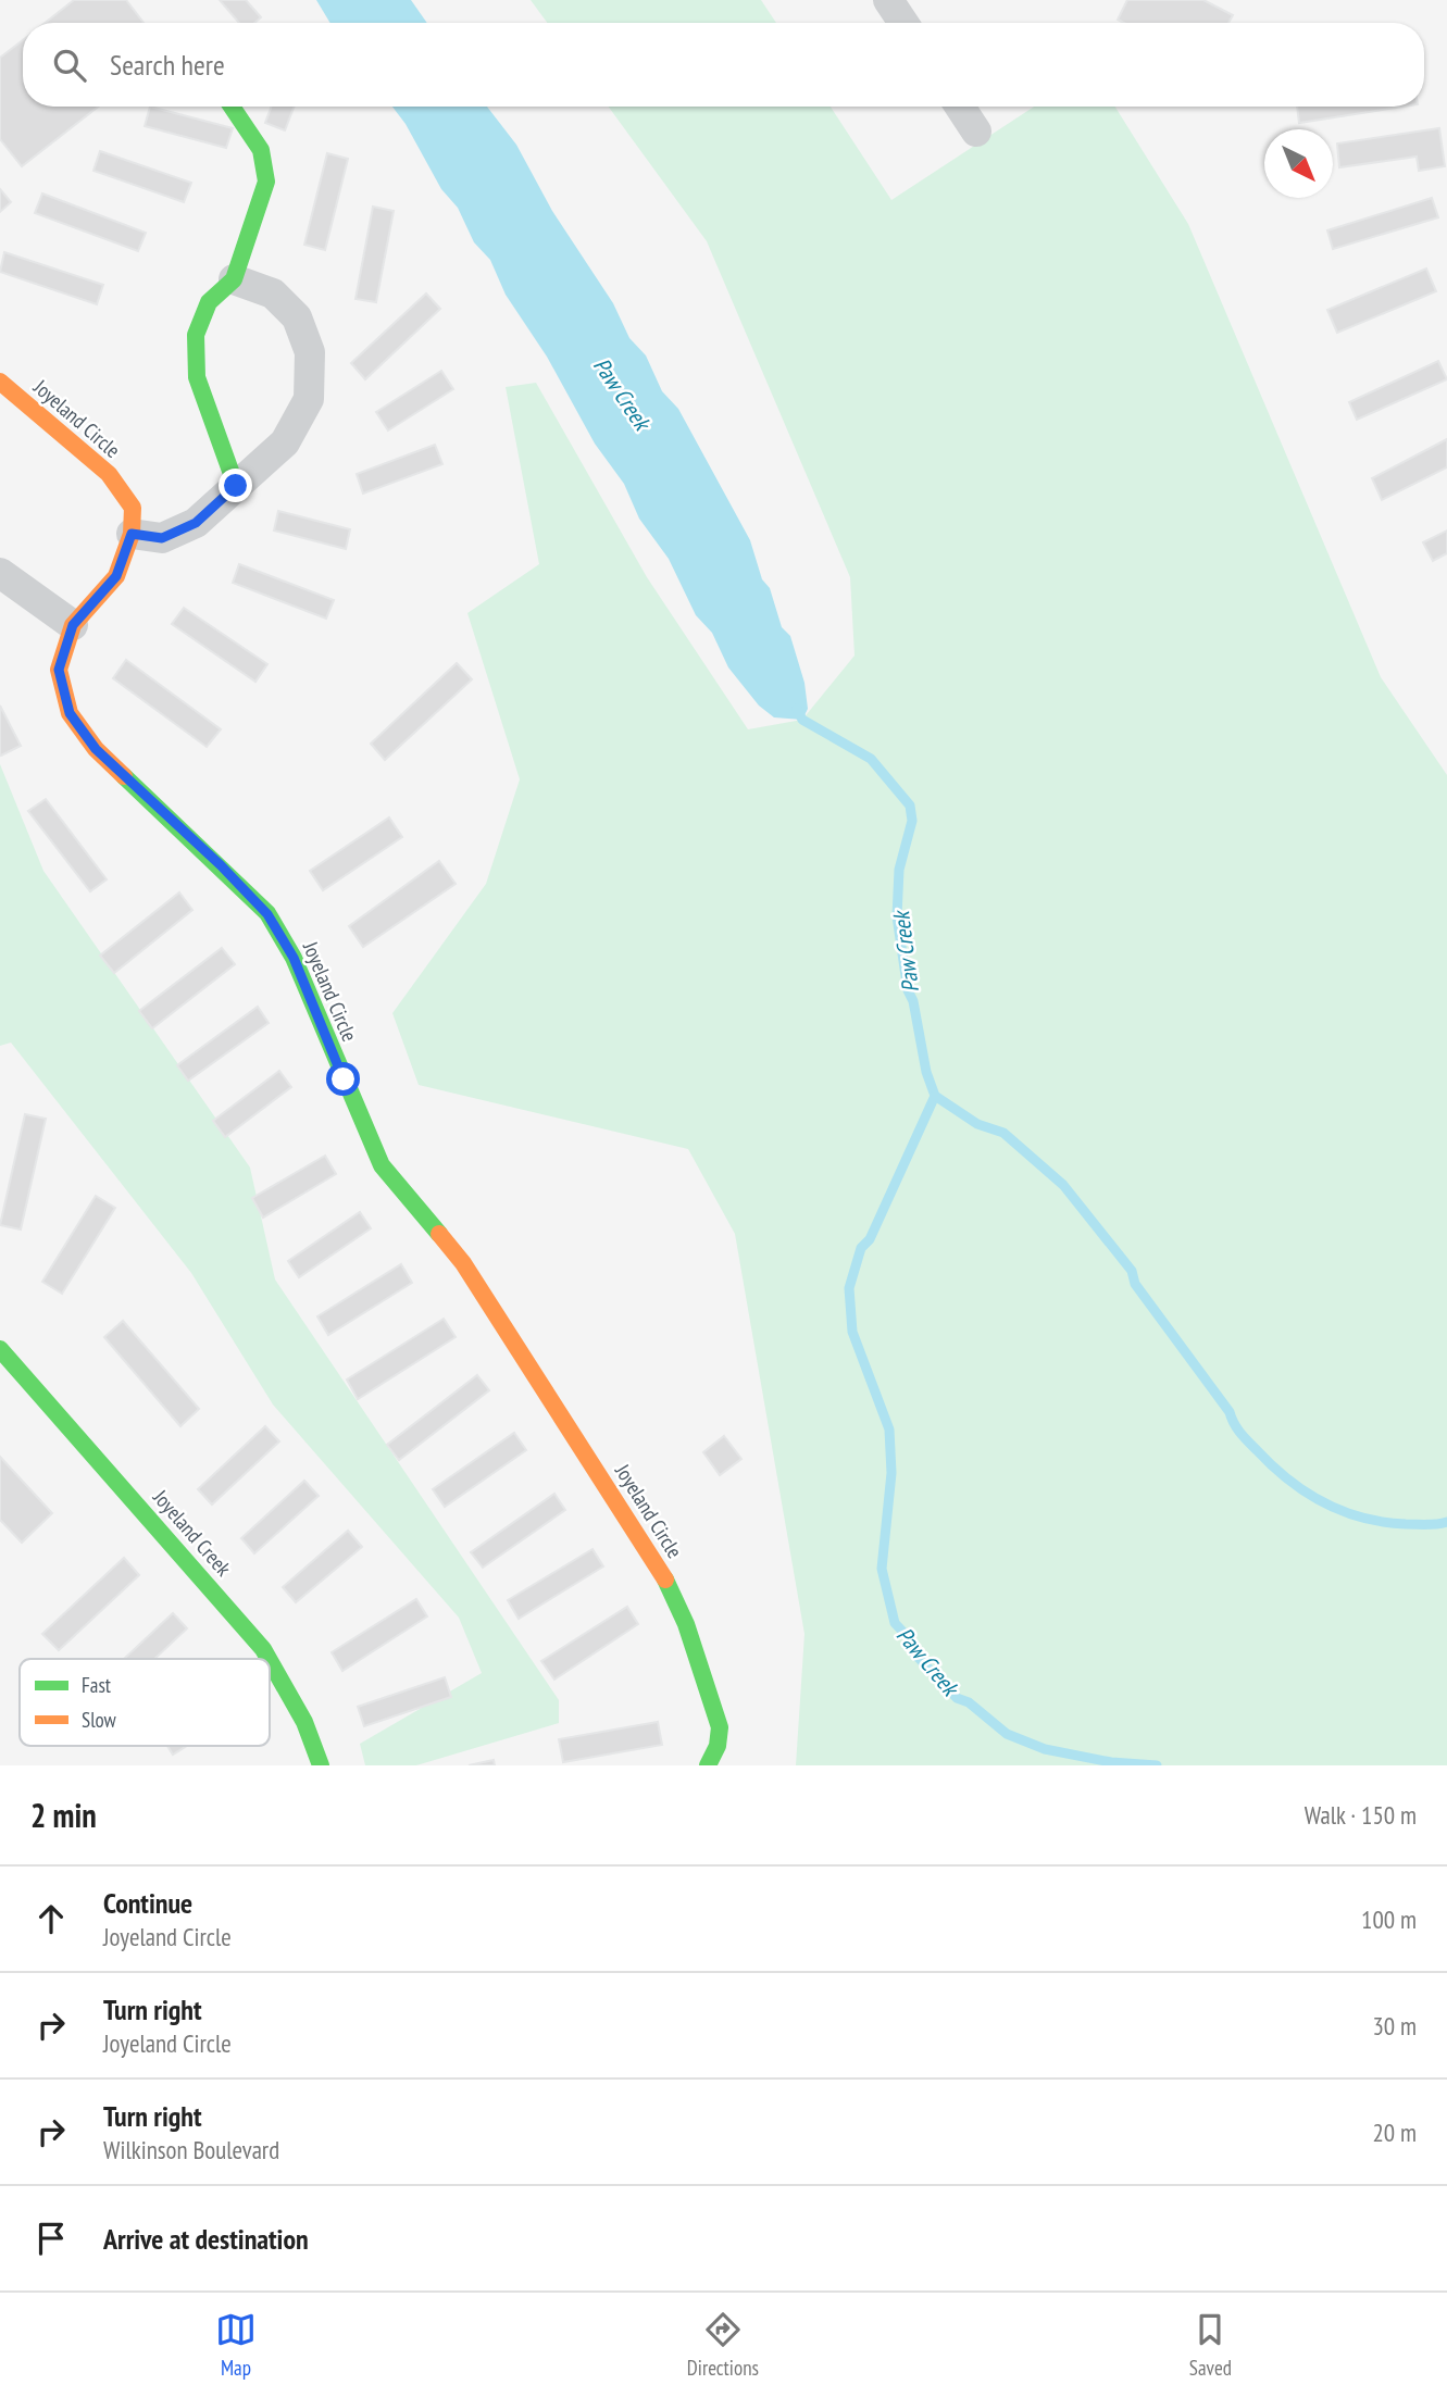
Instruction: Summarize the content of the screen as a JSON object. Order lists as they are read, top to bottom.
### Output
{
  "streets": {
    "street": ["Joyeland Circle", "Joyeland Creek"]
  },
  "water": ["Paw Creek"],
  "legend": ["Fast", "Slow"],
  "north": "bottom right",
  "page": {
    "search": "Search here",
    "heading": ["2 min", "Walk · 150 m"],
    "list": [
      ["Continue", "Joyeland Circle", "100 m"],
      ["Turn right", "Joyeland Circle", "30 m"],
      ["Turn right", "Wilkinson Boulevard", "20 m"],
      "Arrive at destination"
    ],
    "nav": ["Map", "Directions", "Saved"]
  }
}
